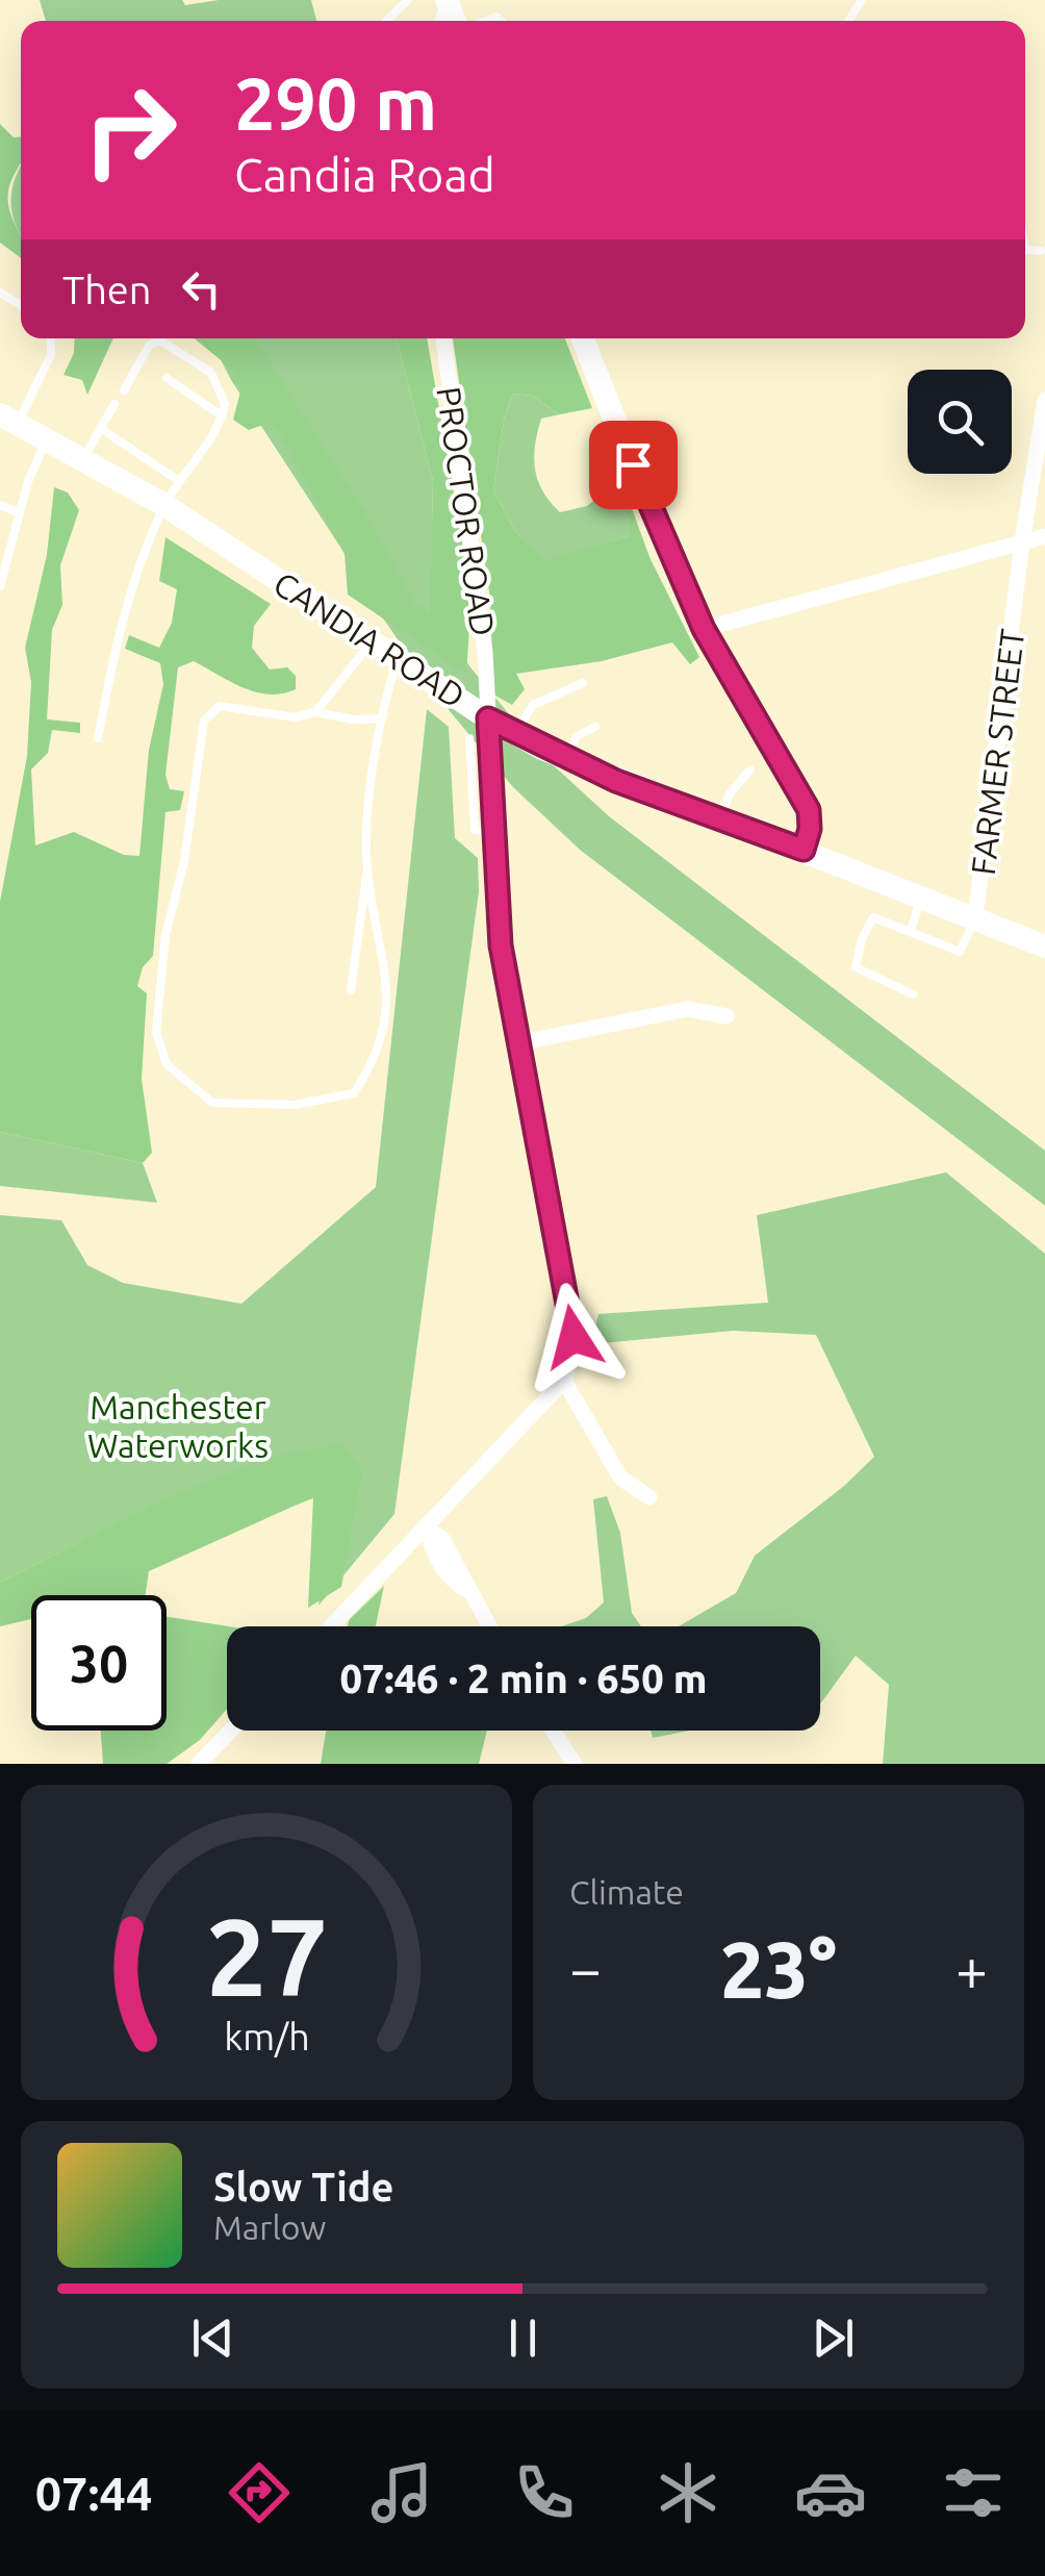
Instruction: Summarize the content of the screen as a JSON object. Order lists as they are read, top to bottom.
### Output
{
  "streets": {
    "main road": ["CANDIA ROAD"],
    "street": ["PROCTOR ROAD", "FARMER STREET"]
  },
  "crossings": [
    ["PROCTOR ROAD", "CANDIA ROAD"],
    ["CANDIA ROAD", "FARMER STREET"]
  ],
  "parks": ["Manchester Waterworks"],
  "page": {
    "turn": ["290 m", "Candia Road"],
    "then": "Then",
    "limit": "30",
    "trip": "07:46 · 2 min · 650 m",
    "tile": "Climate",
    "heat": ["−", "23°", "+"],
    "song": ["Slow Tide", "Marlow"],
    "tabs": "07:44",
    "gauge": ["27", "km/h"]
  }
}
